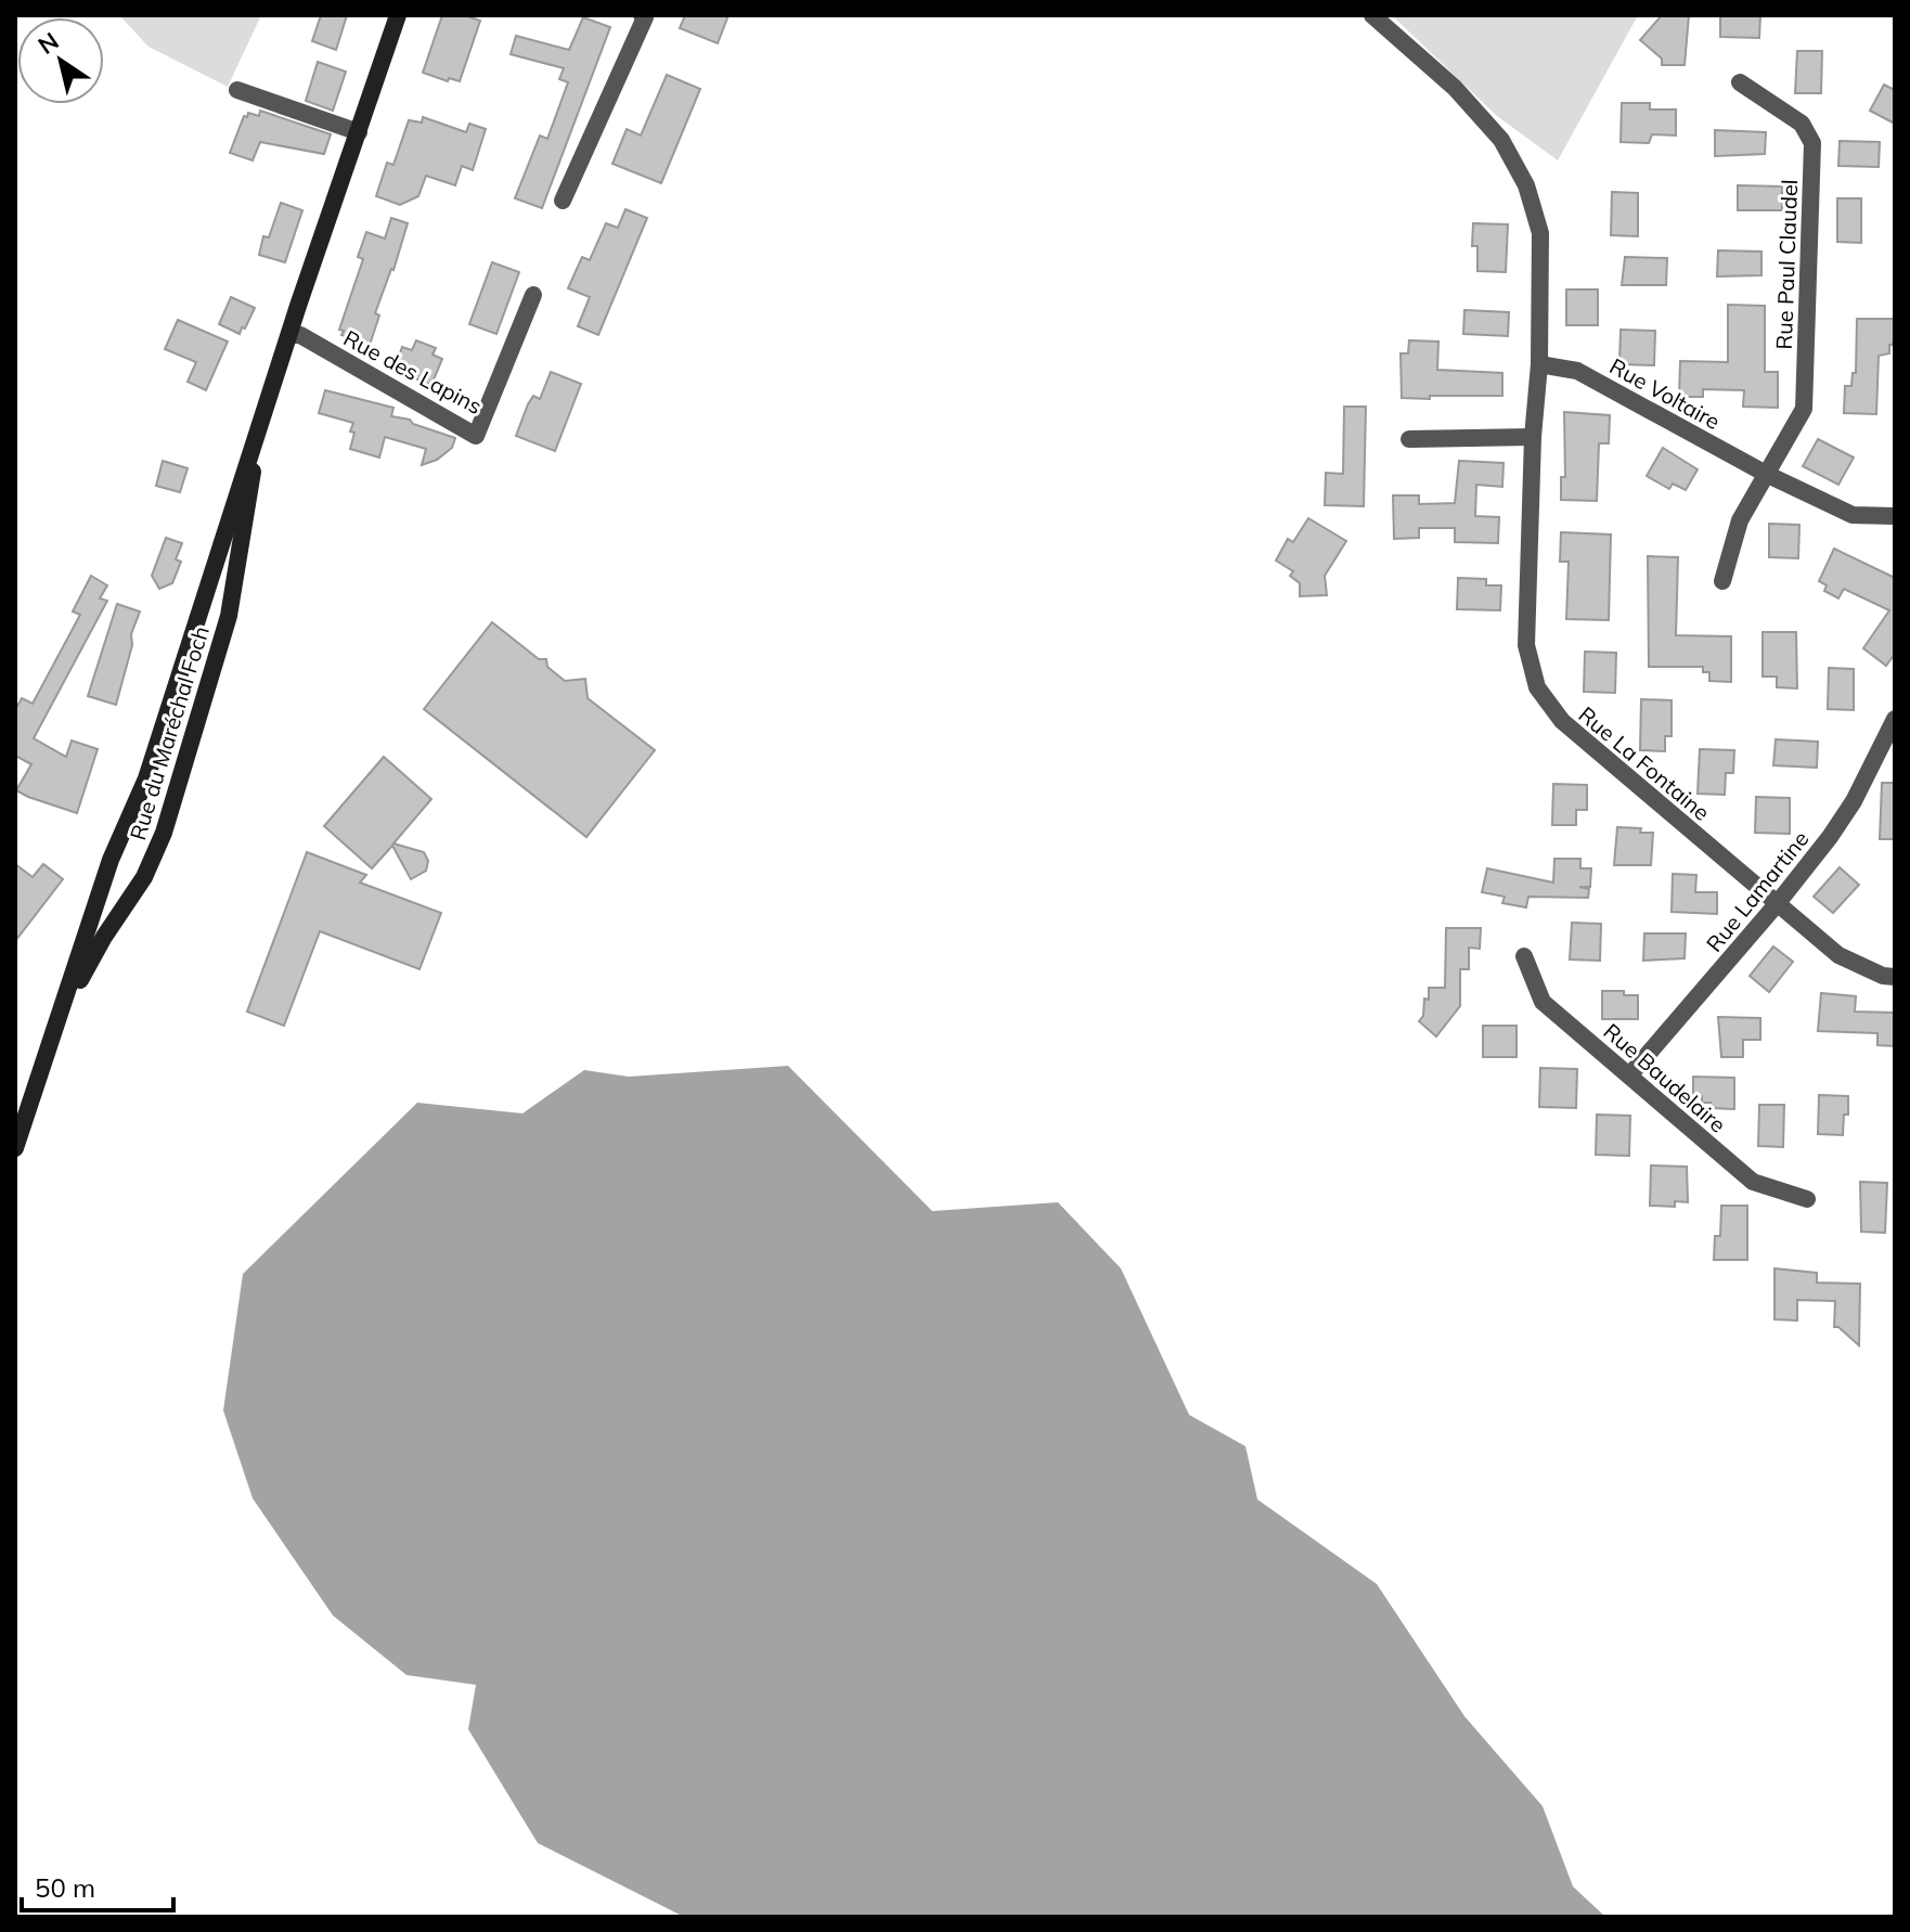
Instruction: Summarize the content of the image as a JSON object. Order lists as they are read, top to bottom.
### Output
{
  "streets": {
    "main road": ["Rue du Maréchal Foch"],
    "street": [
      "Rue Paul Claudel",
      "Rue des Lapins",
      "Rue Voltaire",
      "Rue La Fontaine",
      "Rue Lamartine",
      "Rue Baudelaire"
    ]
  },
  "crossings": [
    ["Rue Paul Claudel", "Rue Voltaire"],
    ["Rue Voltaire", "Rue La Fontaine"],
    ["Rue La Fontaine", "Rue Lamartine"],
    ["Rue Lamartine", "Rue Baudelaire"]
  ],
  "scale_bar": "50 m",
  "north": "top left"
}
